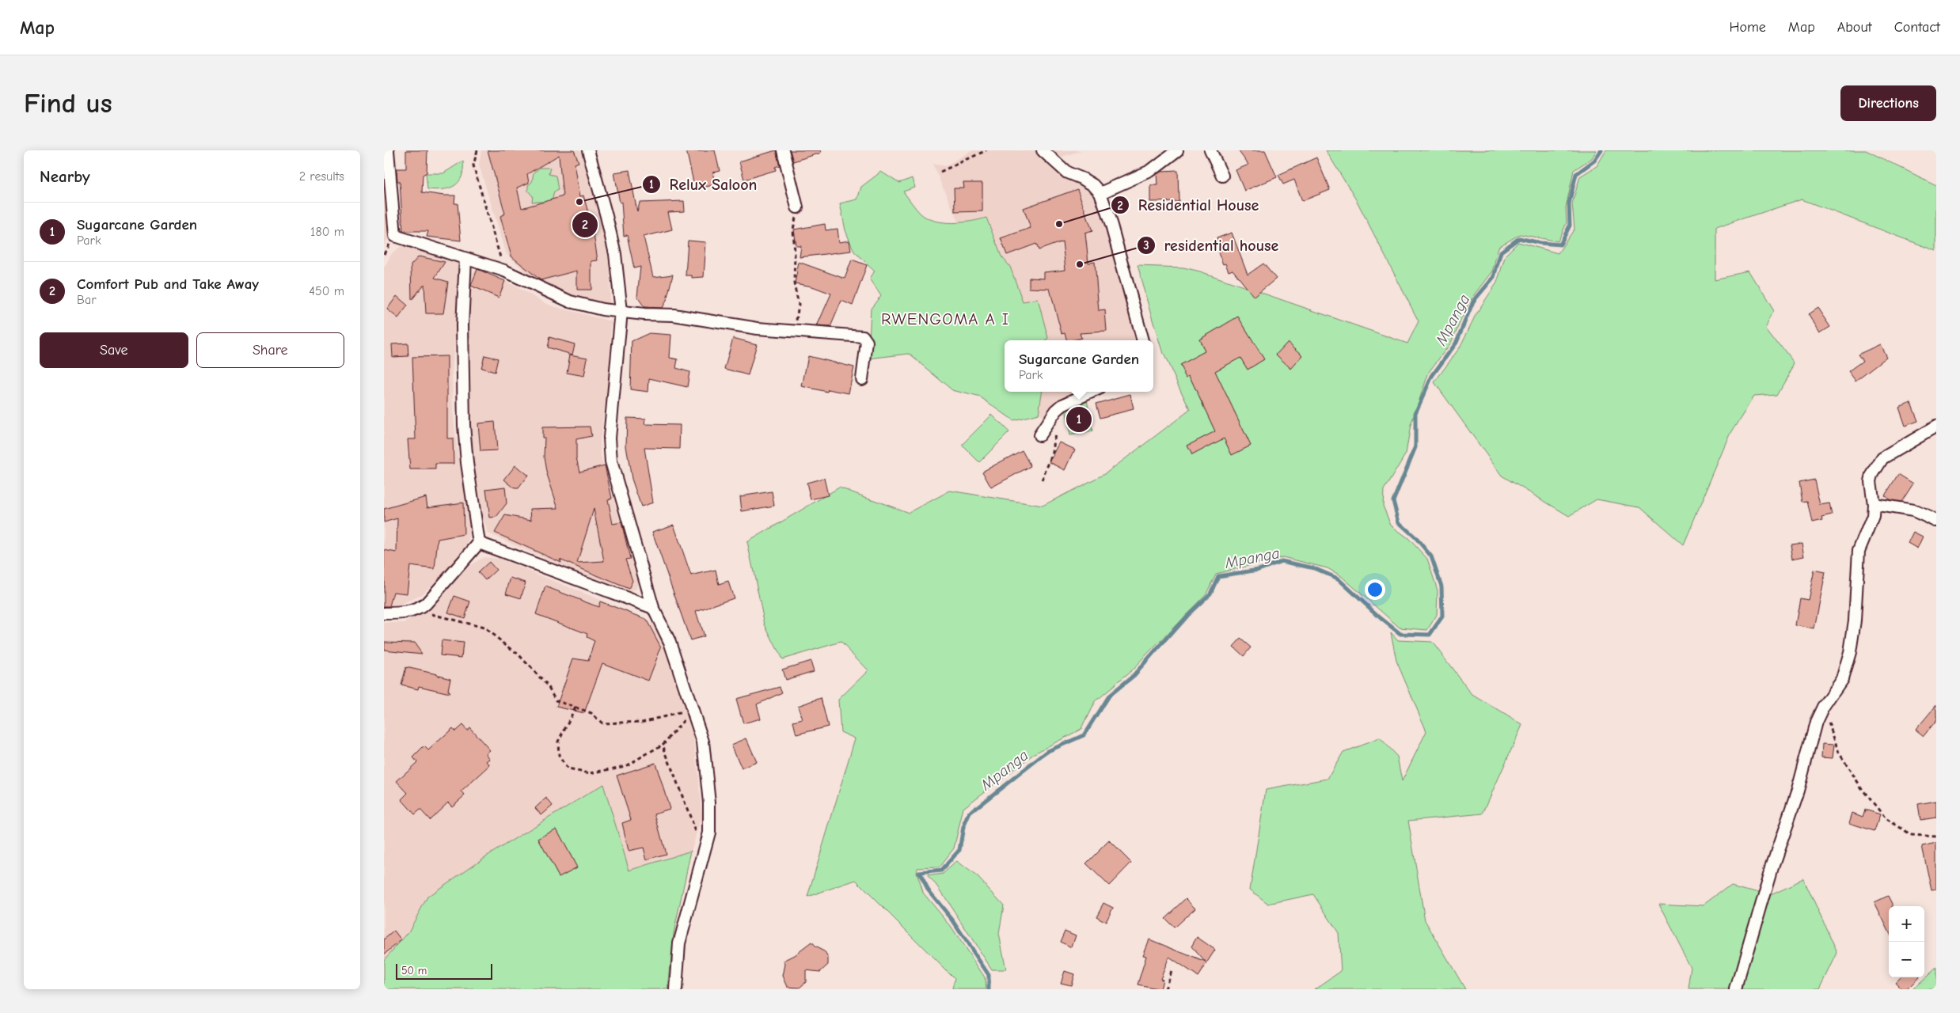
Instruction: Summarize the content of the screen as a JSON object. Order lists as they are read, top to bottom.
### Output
{
  "districts": ["RWENGOMA A I"],
  "water": ["Mpanga"],
  "places": ["Relux Saloon", "Residential House", "residential house"],
  "scale_bar": "50 m",
  "page": {
    "header": "Map",
    "nav": [
      "Home",
      "Map",
      "About",
      "Contact"
    ],
    "buttons": [
      "Directions",
      ["Save", "Share"]
    ],
    "title": "Find us",
    "heading": ["Nearby", "2 results"],
    "list": [
      {
        "mark": "1",
        "name": "Sugarcane Garden",
        "note": "Park",
        "value": "180 m"
      },
      {
        "mark": "2",
        "name": "Comfort Pub and Take Away",
        "note": "Bar",
        "value": "450 m"
      }
    ],
    "pins": ["2", "1"],
    "popup": ["Sugarcane Garden", "Park"],
    "map_buttons": ["+", "−"],
    "scale": "50 m"
  }
}
